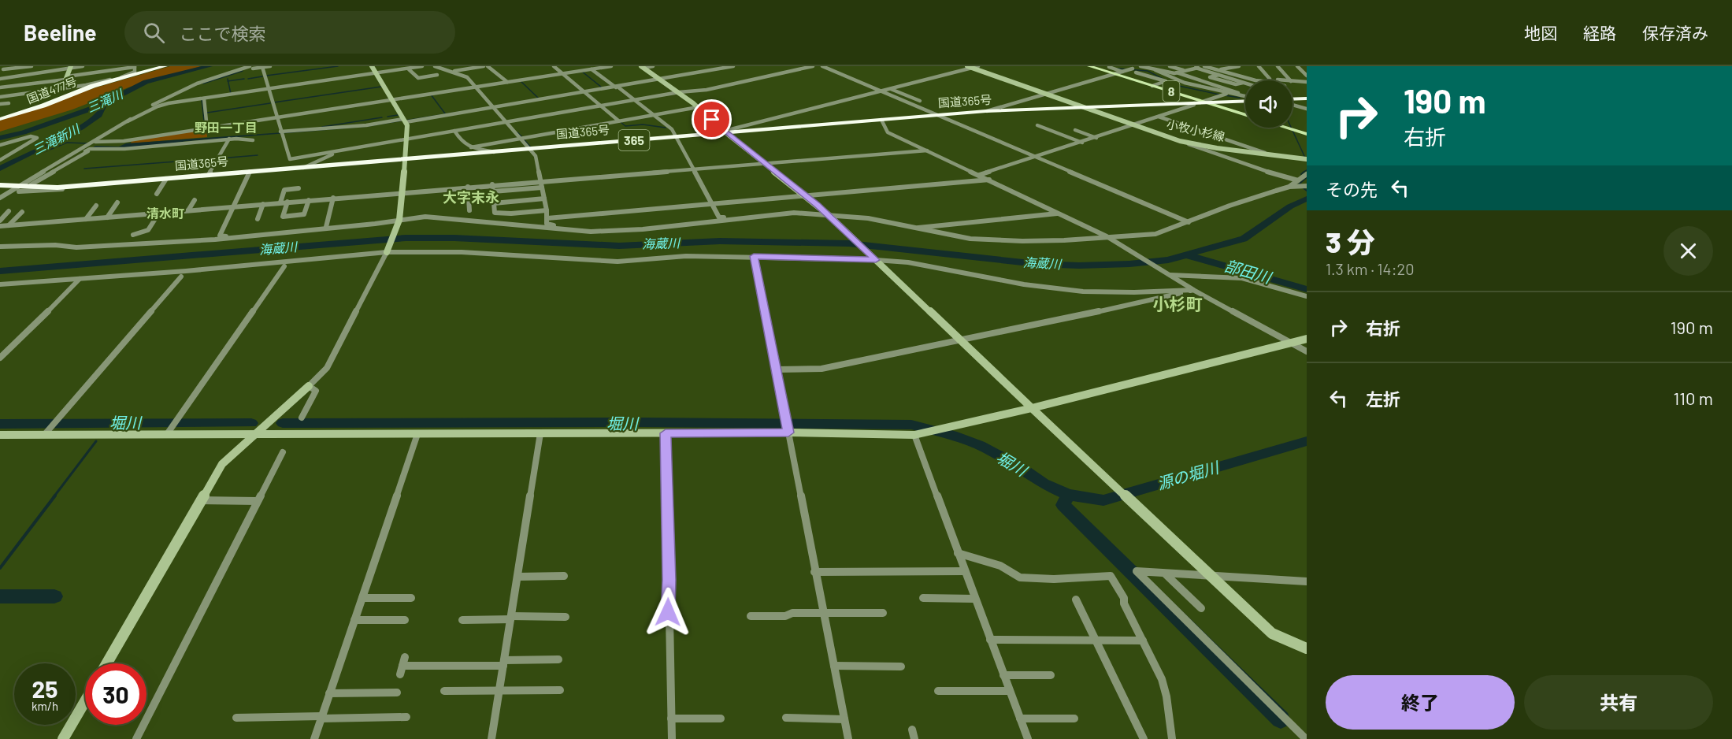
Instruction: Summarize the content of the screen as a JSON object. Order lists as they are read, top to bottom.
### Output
{
  "streets": {
    "highway": ["国道477号", "国道365号", "365"],
    "main road": ["8"],
    "street": ["小牧小杉線"]
  },
  "crossings": [
    ["8", "国道365号"],
    ["国道365号", "小牧小杉線"]
  ],
  "districts": [
    "野田一丁目",
    "大字末永",
    "清水町",
    "小杉町"
  ],
  "water": [
    "三滝川",
    "三滝新川",
    "海蔵川",
    "部田川",
    "堀川",
    "源の堀川"
  ],
  "page": {
    "header": "Beeline",
    "search": "ここで検索",
    "nav": ["地図", "経路", "保存済み"],
    "turn": ["190 m", "右折"],
    "then": "その先",
    "heading": ["3 分", "1.3 km · 14:20"],
    "list": [
      {
        "name": "右折",
        "value": "190 m"
      },
      {
        "name": "左折",
        "value": "110 m"
      }
    ],
    "speed": "25 km/h",
    "limit": "30",
    "buttons": ["終了", "共有"]
  }
}
